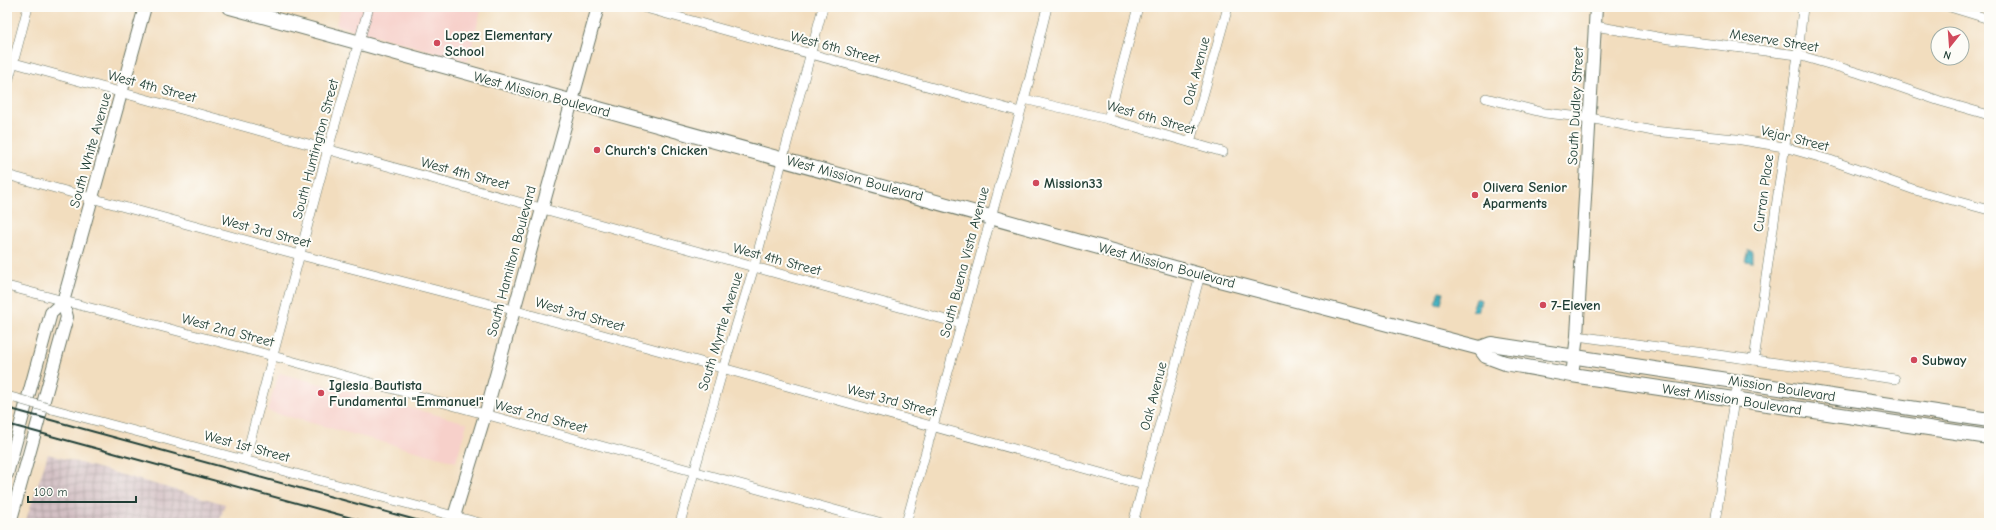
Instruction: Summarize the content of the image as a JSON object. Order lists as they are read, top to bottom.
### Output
{
  "streets": {
    "main road": ["West Mission Boulevard", "Mission Boulevard"],
    "street": [
      "Meserve Street",
      "West 6th Street",
      "Oak Avenue",
      "West 4th Street",
      "South Dudley Street",
      "Vejar Street",
      "South Huntington Street",
      "South White Avenue",
      "Curran Place",
      "West 3rd Street",
      "South Hamilton Boulevard",
      "South Buena Vista Avenue",
      "West 2nd Street",
      "South Myrtle Avenue",
      "West 1st Street"
    ]
  },
  "crossings": [
    ["Meserve Street", "South Dudley Street"],
    ["Meserve Street", "Curran Place"],
    ["West 6th Street", "Oak Avenue"],
    ["West 6th Street", "South Buena Vista Avenue"],
    ["West 6th Street", "South Myrtle Avenue"],
    ["Oak Avenue", "West Mission Boulevard"],
    ["Oak Avenue", "West 3rd Street"],
    ["West 4th Street", "South Huntington Street"],
    ["West 4th Street", "South White Avenue"],
    ["West 4th Street", "South Hamilton Boulevard"],
    ["West 4th Street", "South Buena Vista Avenue"],
    ["West 4th Street", "South Myrtle Avenue"],
    ["West Mission Boulevard", "South Dudley Street"],
    ["West Mission Boulevard", "South Huntington Street"],
    ["West Mission Boulevard", "South Hamilton Boulevard"],
    ["West Mission Boulevard", "South Buena Vista Avenue"],
    ["West Mission Boulevard", "South Myrtle Avenue"],
    ["West Mission Boulevard", "Mission Boulevard"],
    ["South Dudley Street", "Vejar Street"],
    ["South Dudley Street", "Mission Boulevard"],
    ["Vejar Street", "Curran Place"],
    ["South Huntington Street", "West 3rd Street"],
    ["South Huntington Street", "West 2nd Street"],
    ["South Huntington Street", "West 1st Street"],
    ["South White Avenue", "West 3rd Street"],
    ["South White Avenue", "West 2nd Street"],
    ["West 3rd Street", "South Hamilton Boulevard"],
    ["West 3rd Street", "South Buena Vista Avenue"],
    ["West 3rd Street", "South Myrtle Avenue"],
    ["South Hamilton Boulevard", "West 2nd Street"],
    ["South Hamilton Boulevard", "West 1st Street"],
    ["West 2nd Street", "South Myrtle Avenue"]
  ],
  "places": [
    "Lopez Elementary School",
    "Church's Chicken",
    "Mission33",
    "Olivera Senior Aparments",
    "7-Eleven",
    "Subway",
    "Iglesia Bautista Fundamental \"Emmanuel\""
  ],
  "scale_bar": "100 m",
  "north": "bottom"
}
